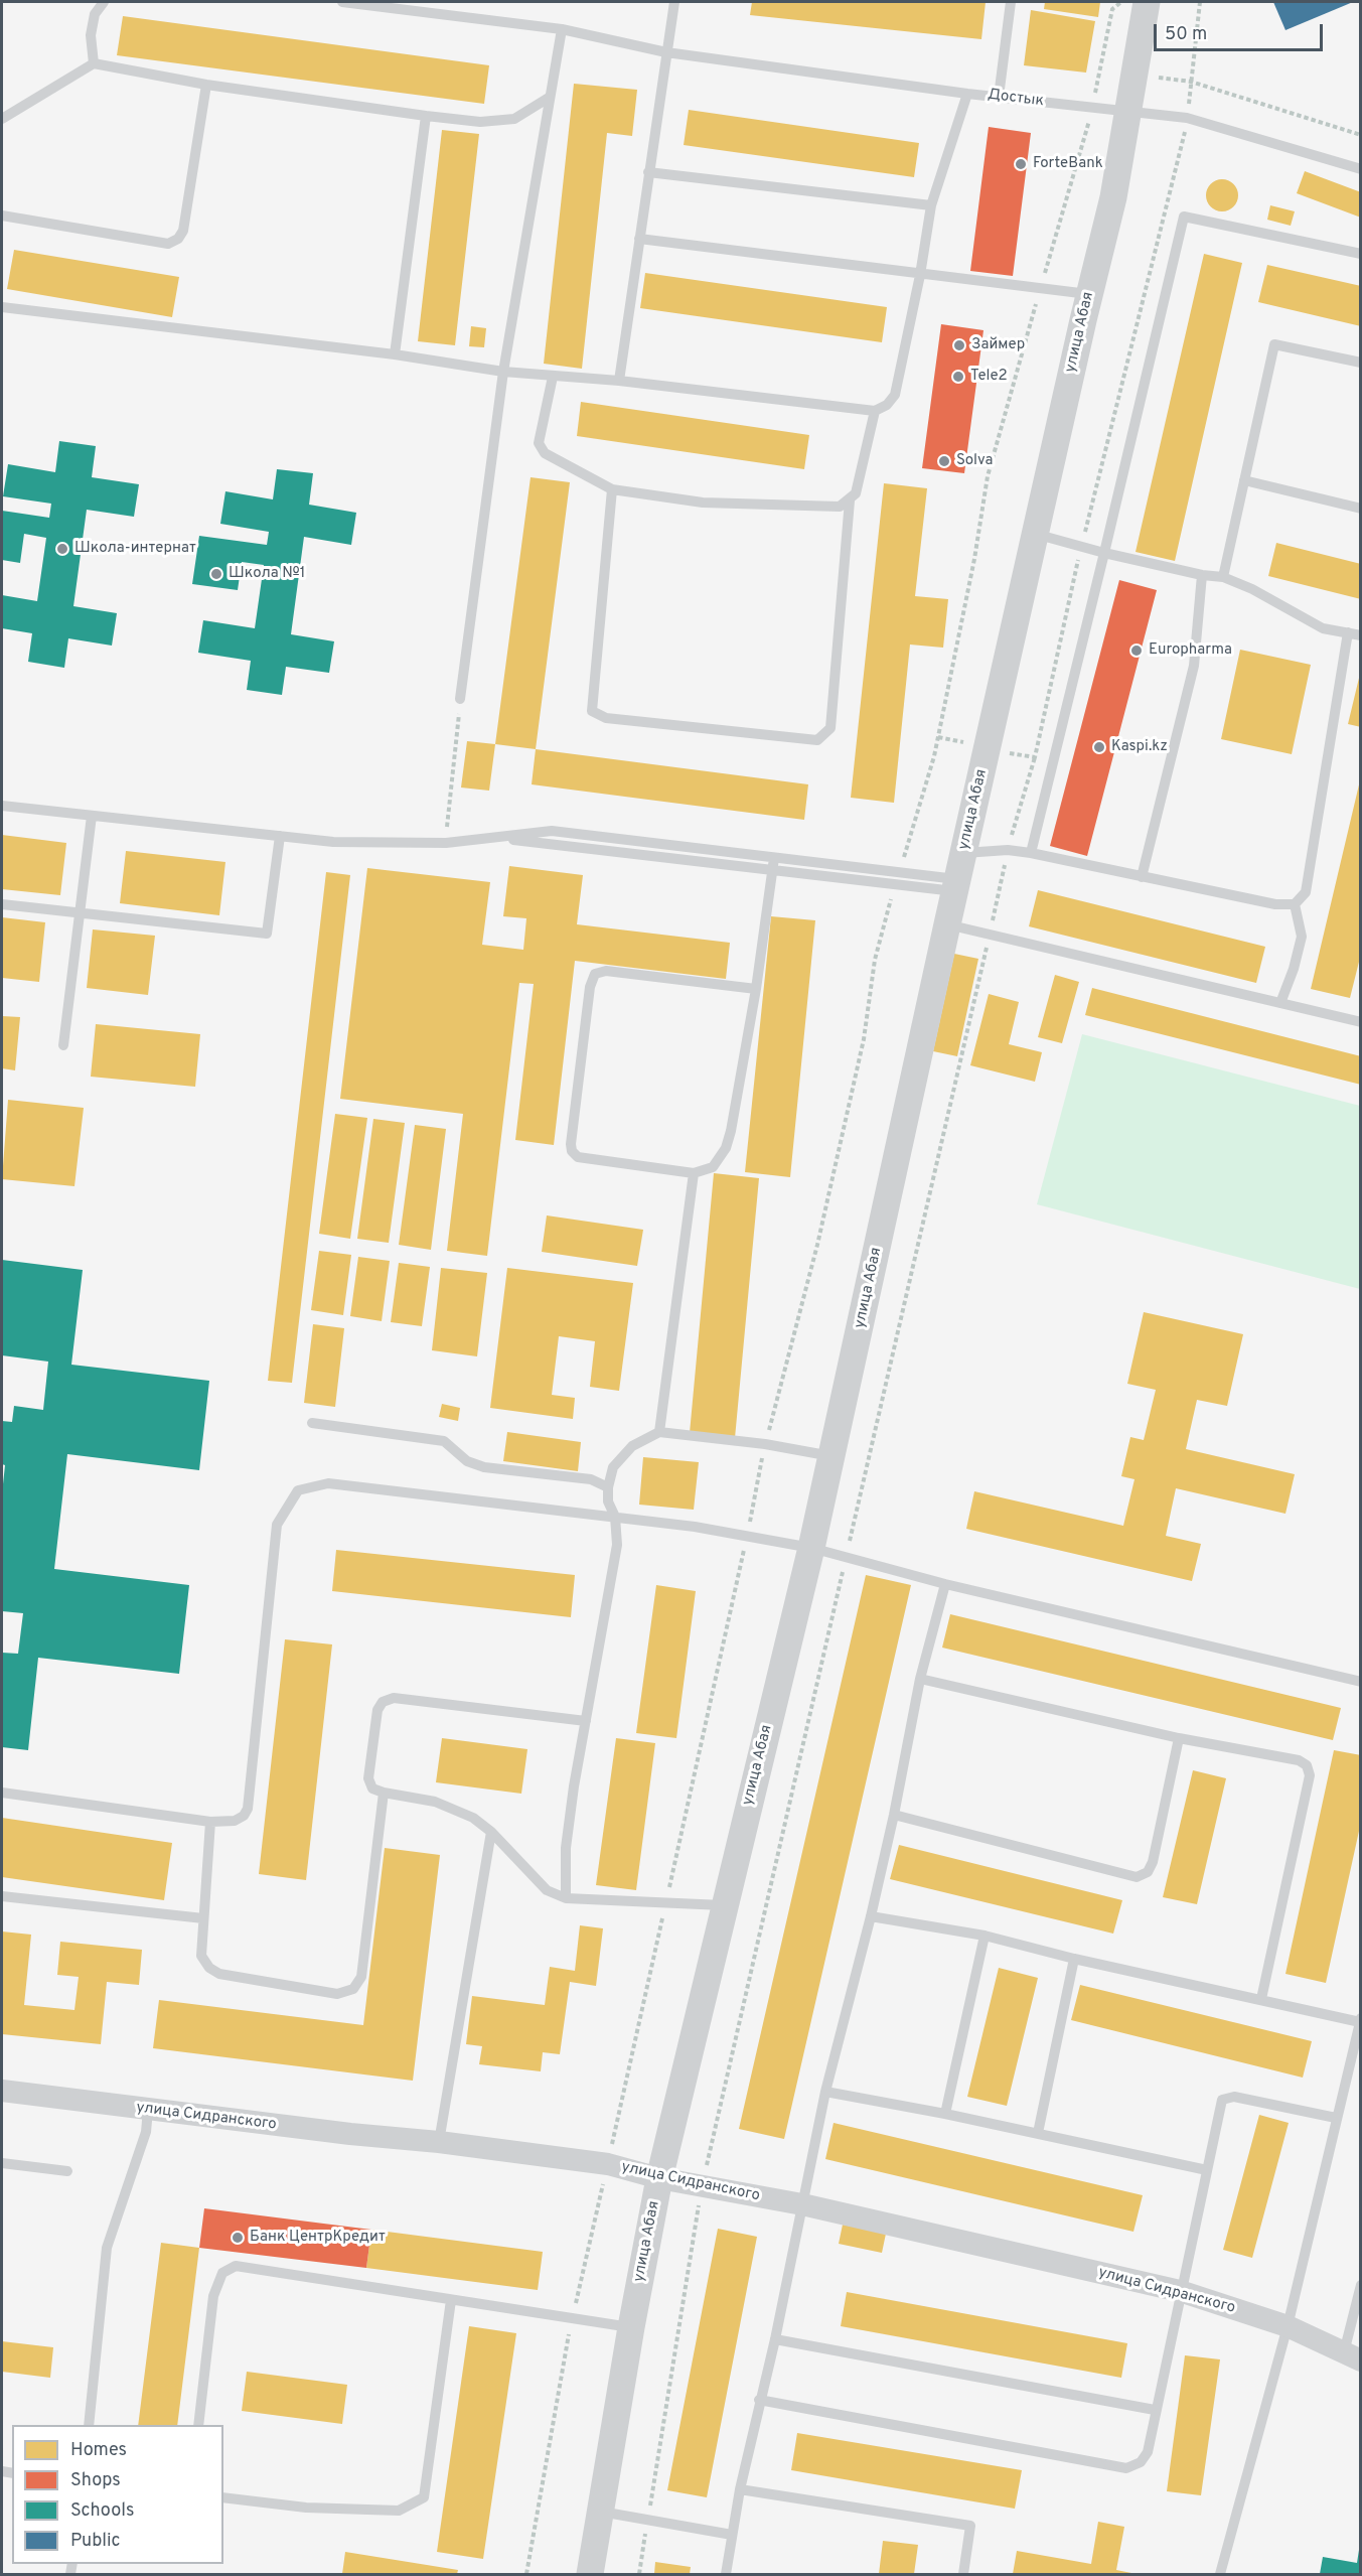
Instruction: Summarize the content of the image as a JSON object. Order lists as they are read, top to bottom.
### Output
{
  "streets": {
    "street": ["улица Абая", "улица Сидранского"],
    "lane": ["Достык"]
  },
  "crossings": [
    ["Достык", "улица Абая"],
    ["улица Абая", "улица Сидранского"]
  ],
  "places": [
    "ForteBank",
    "Займер",
    "Tele2",
    "Solva",
    "Школа-интернат",
    "Школа №1",
    "Europharma",
    "Kaspi.kz",
    "Банк ЦентрКредит"
  ],
  "legend": [
    "Homes",
    "Shops",
    "Schools",
    "Public"
  ],
  "scale_bar": "50 m"
}
